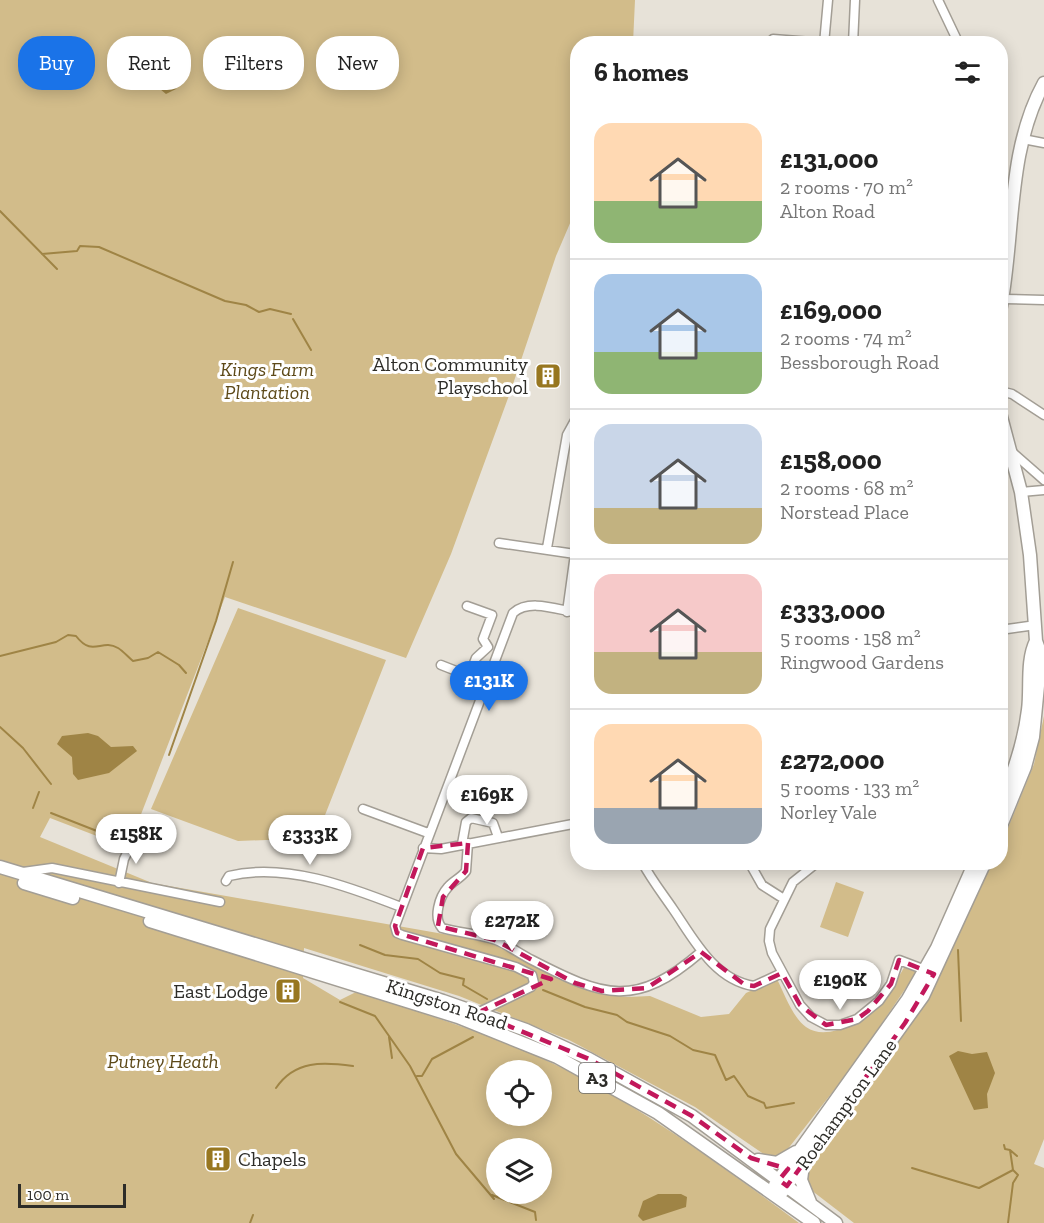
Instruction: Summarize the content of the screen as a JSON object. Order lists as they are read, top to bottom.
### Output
{
  "streets": {
    "highway": ["Kingston Road", "A3", "Roehampton Lane"]
  },
  "crossings": [
    ["Kingston Road", "Roehampton Lane"]
  ],
  "parks": ["Kings Farm Plantation", "Putney Heath"],
  "places": {
    "building": ["Alton Community Playschool", "East Lodge", "Chapels"]
  },
  "scale_bar": "100 m",
  "page": {
    "chip": [
      "Buy",
      "Rent",
      "Filters",
      "New"
    ],
    "heading": "6 homes",
    "list": [
      {
        "name": "£131,000",
        "note": "2 rooms · 70 m² · Alton Road"
      },
      {
        "name": "£169,000",
        "note": "2 rooms · 74 m² · Bessborough Road"
      },
      {
        "name": "£158,000",
        "note": "2 rooms · 68 m² · Norstead Place"
      },
      {
        "name": "£333,000",
        "note": "5 rooms · 158 m² · Ringwood Gardens"
      },
      {
        "name": "£272,000",
        "note": "5 rooms · 133 m² · Norley Vale"
      }
    ],
    "price": [
      "£131K",
      "£169K",
      "£158K",
      "£333K",
      "£272K",
      "£190K"
    ],
    "scale": "100 m"
  }
}
